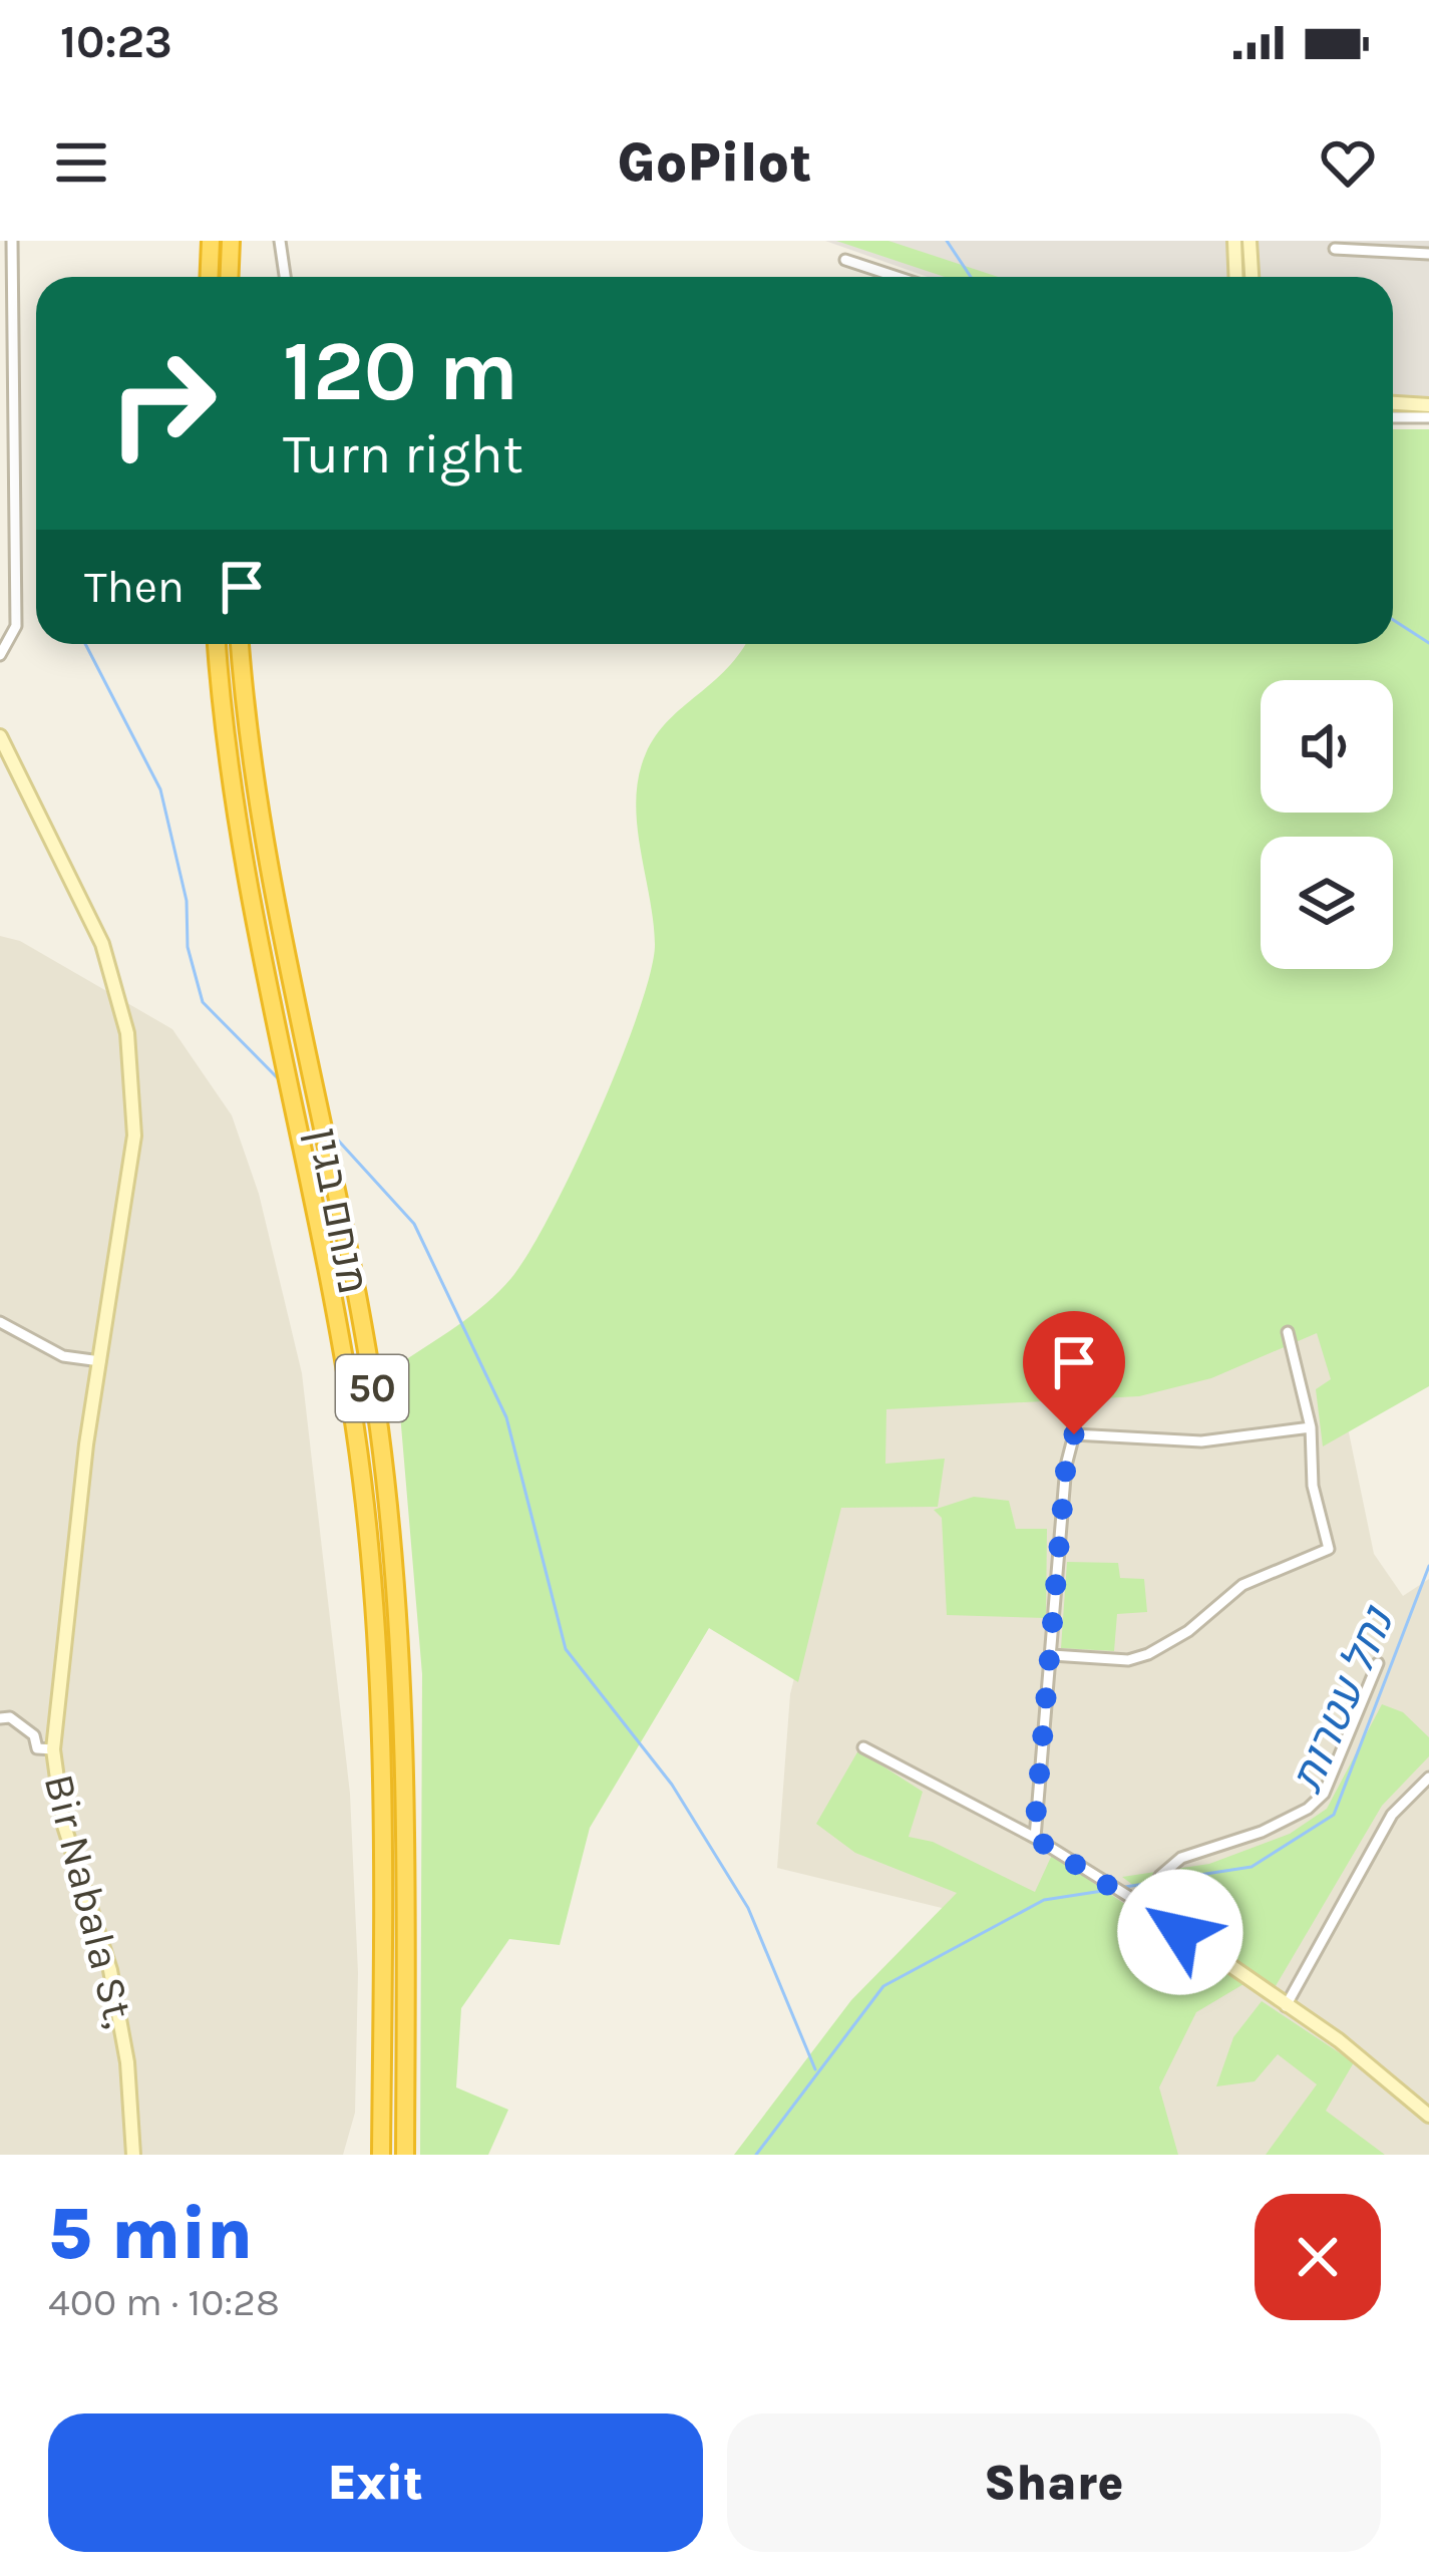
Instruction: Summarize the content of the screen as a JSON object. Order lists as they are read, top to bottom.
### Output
{
  "streets": {
    "highway": ["מנחם בגין", "50"],
    "street": ["Bir Nabala St,"]
  },
  "water": ["נחל עטרות"],
  "page": {
    "status": "10:23",
    "header": "GoPilot",
    "turn": ["120 m", "Turn right"],
    "then": "Then",
    "heading": ["5 min", "400 m · 10:28"],
    "buttons": ["Exit", "Share"]
  }
}
